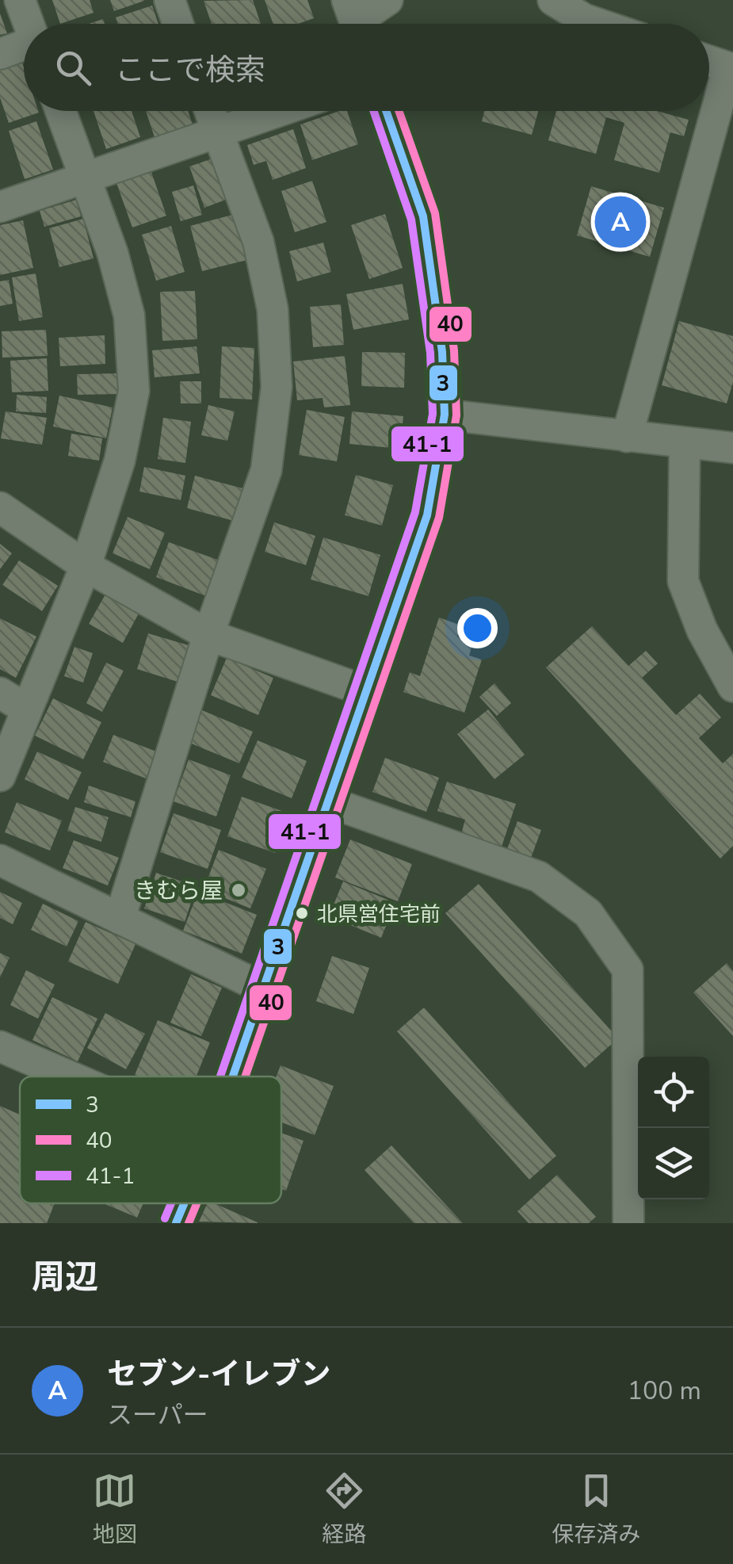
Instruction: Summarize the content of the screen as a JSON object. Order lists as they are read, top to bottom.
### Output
{
  "places": ["きむら屋", "北県営住宅前"],
  "lines": ["transit line 3", "transit line 40", "transit line 41-1"],
  "legend": ["3", "40", "41-1"],
  "page": {
    "search": "ここで検索",
    "pins": "A",
    "heading": "周辺",
    "list": [
      {
        "mark": "A",
        "name": "セブン-イレブン",
        "note": "スーパー",
        "value": "100 m"
      }
    ],
    "nav": ["地図", "経路", "保存済み"]
  }
}
